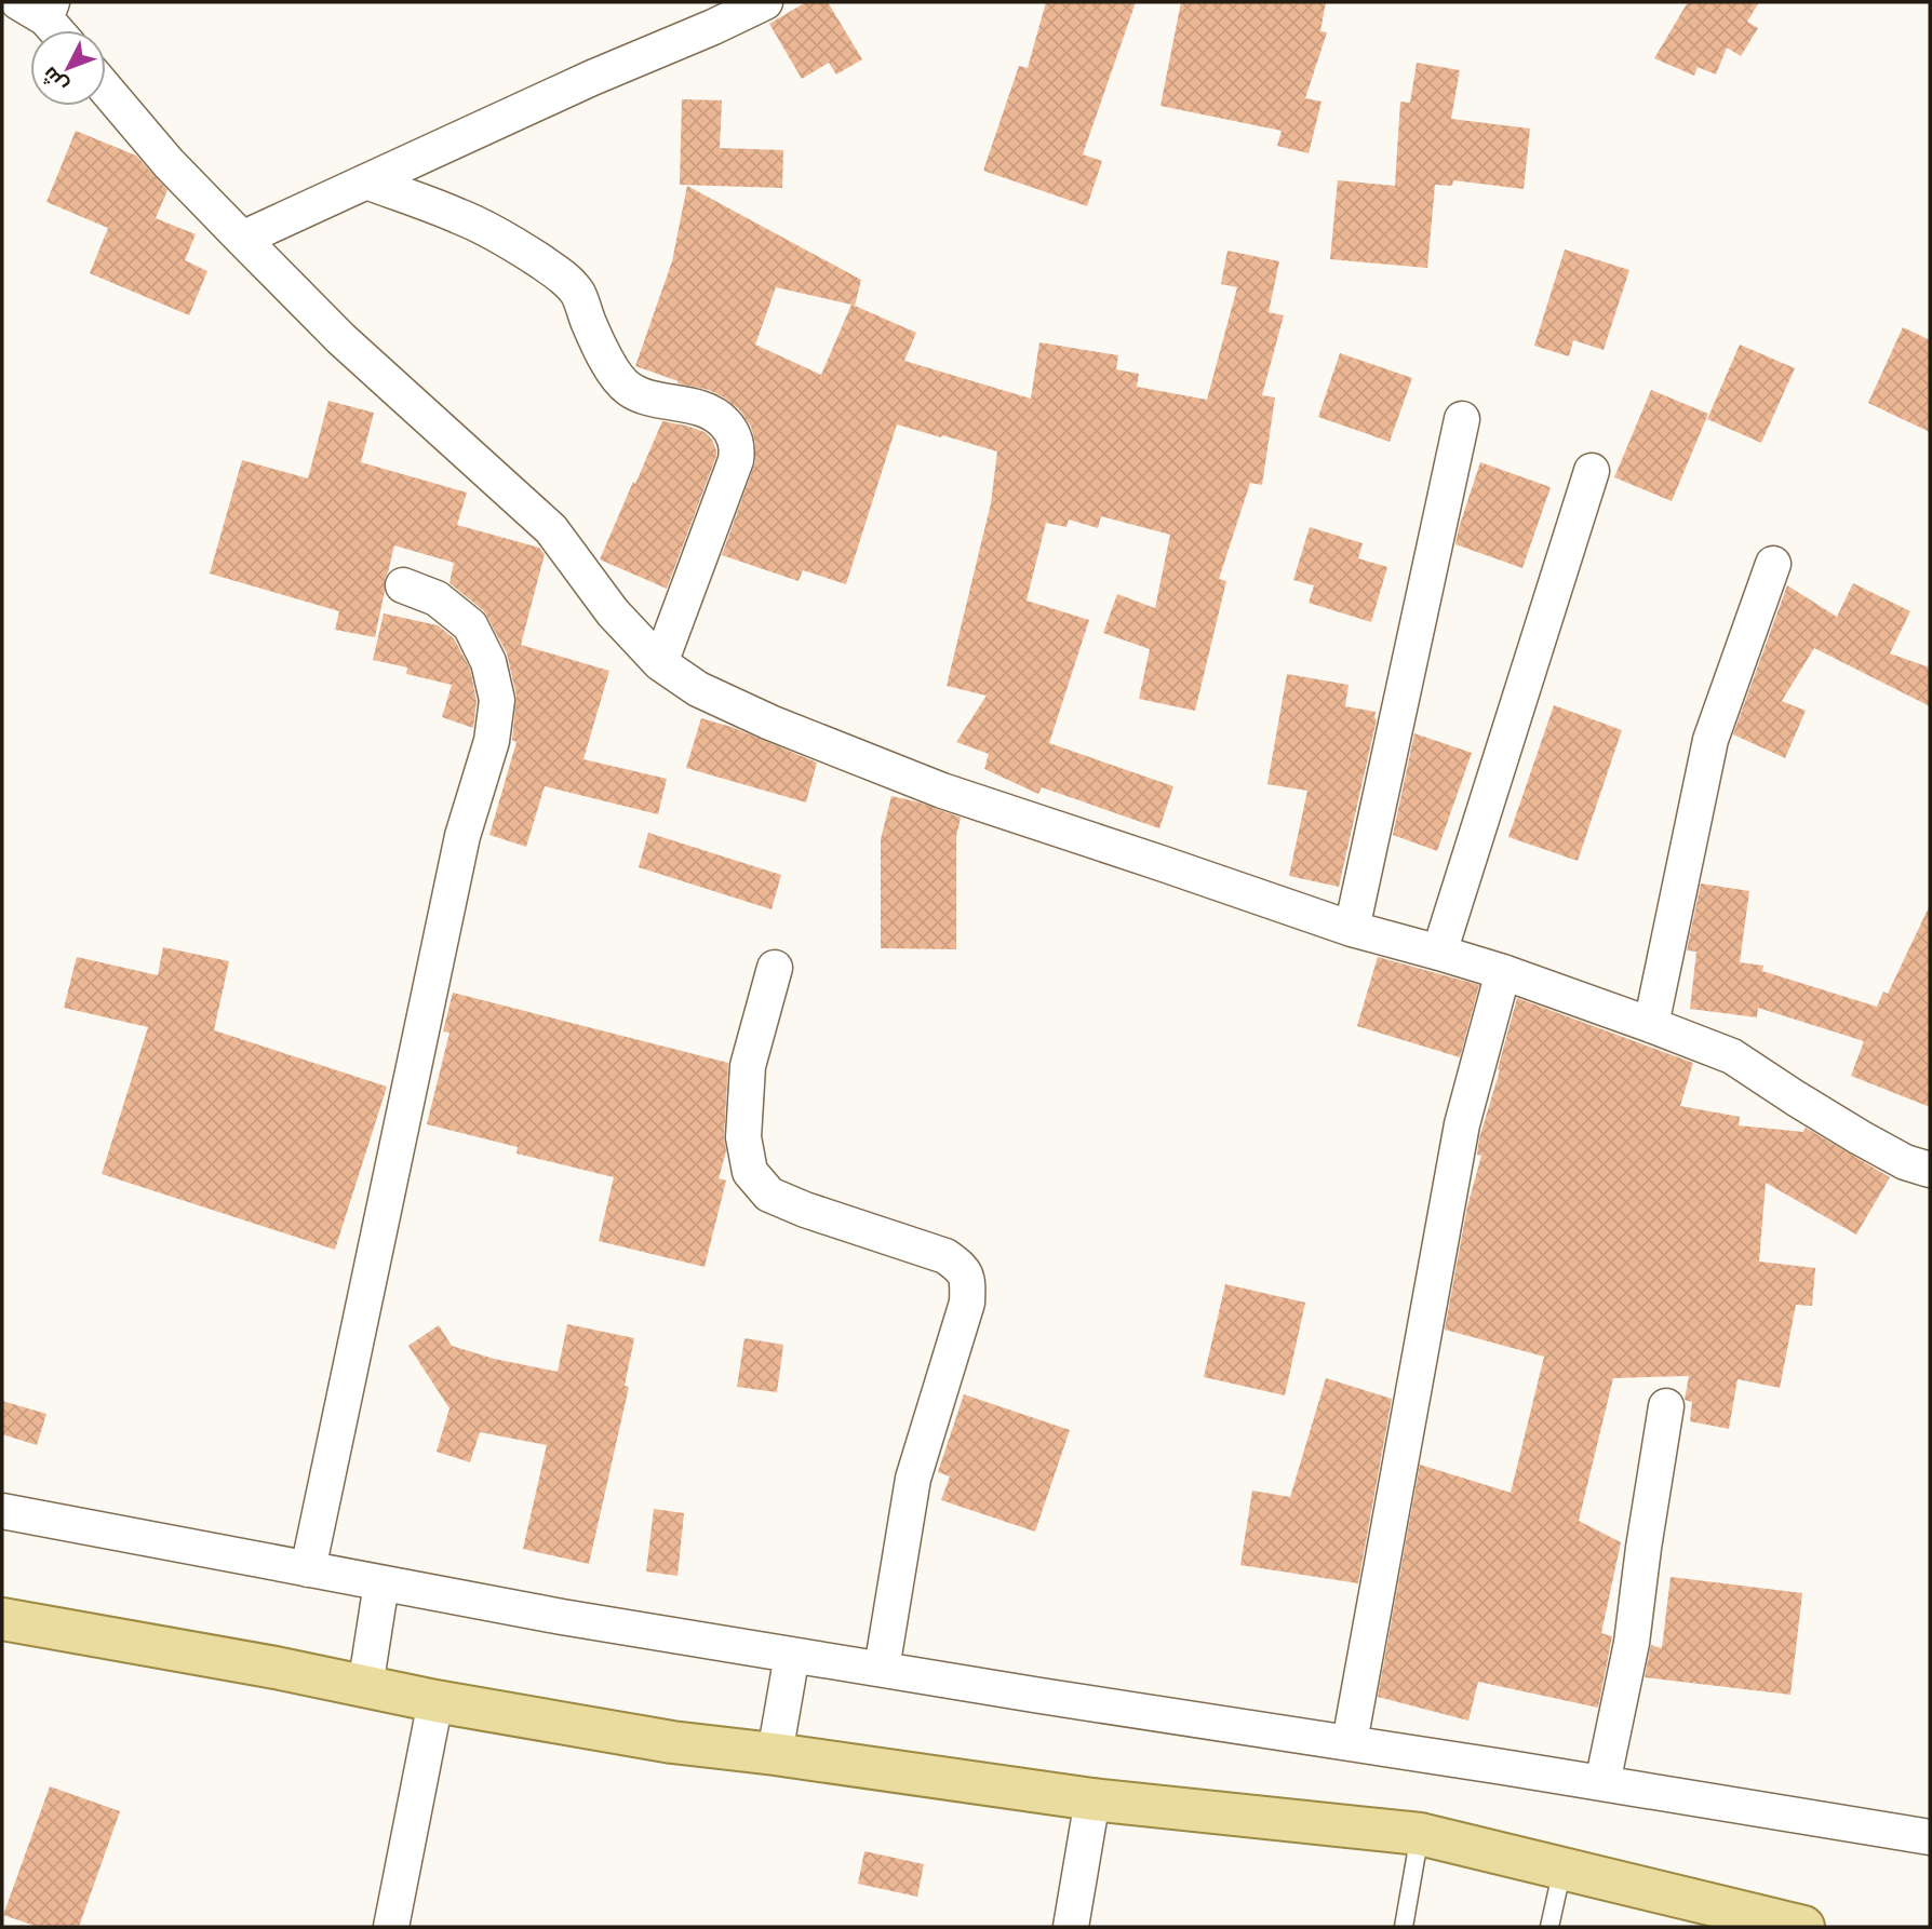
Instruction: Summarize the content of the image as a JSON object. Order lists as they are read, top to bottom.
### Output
{
  "north": "bottom left"
}
